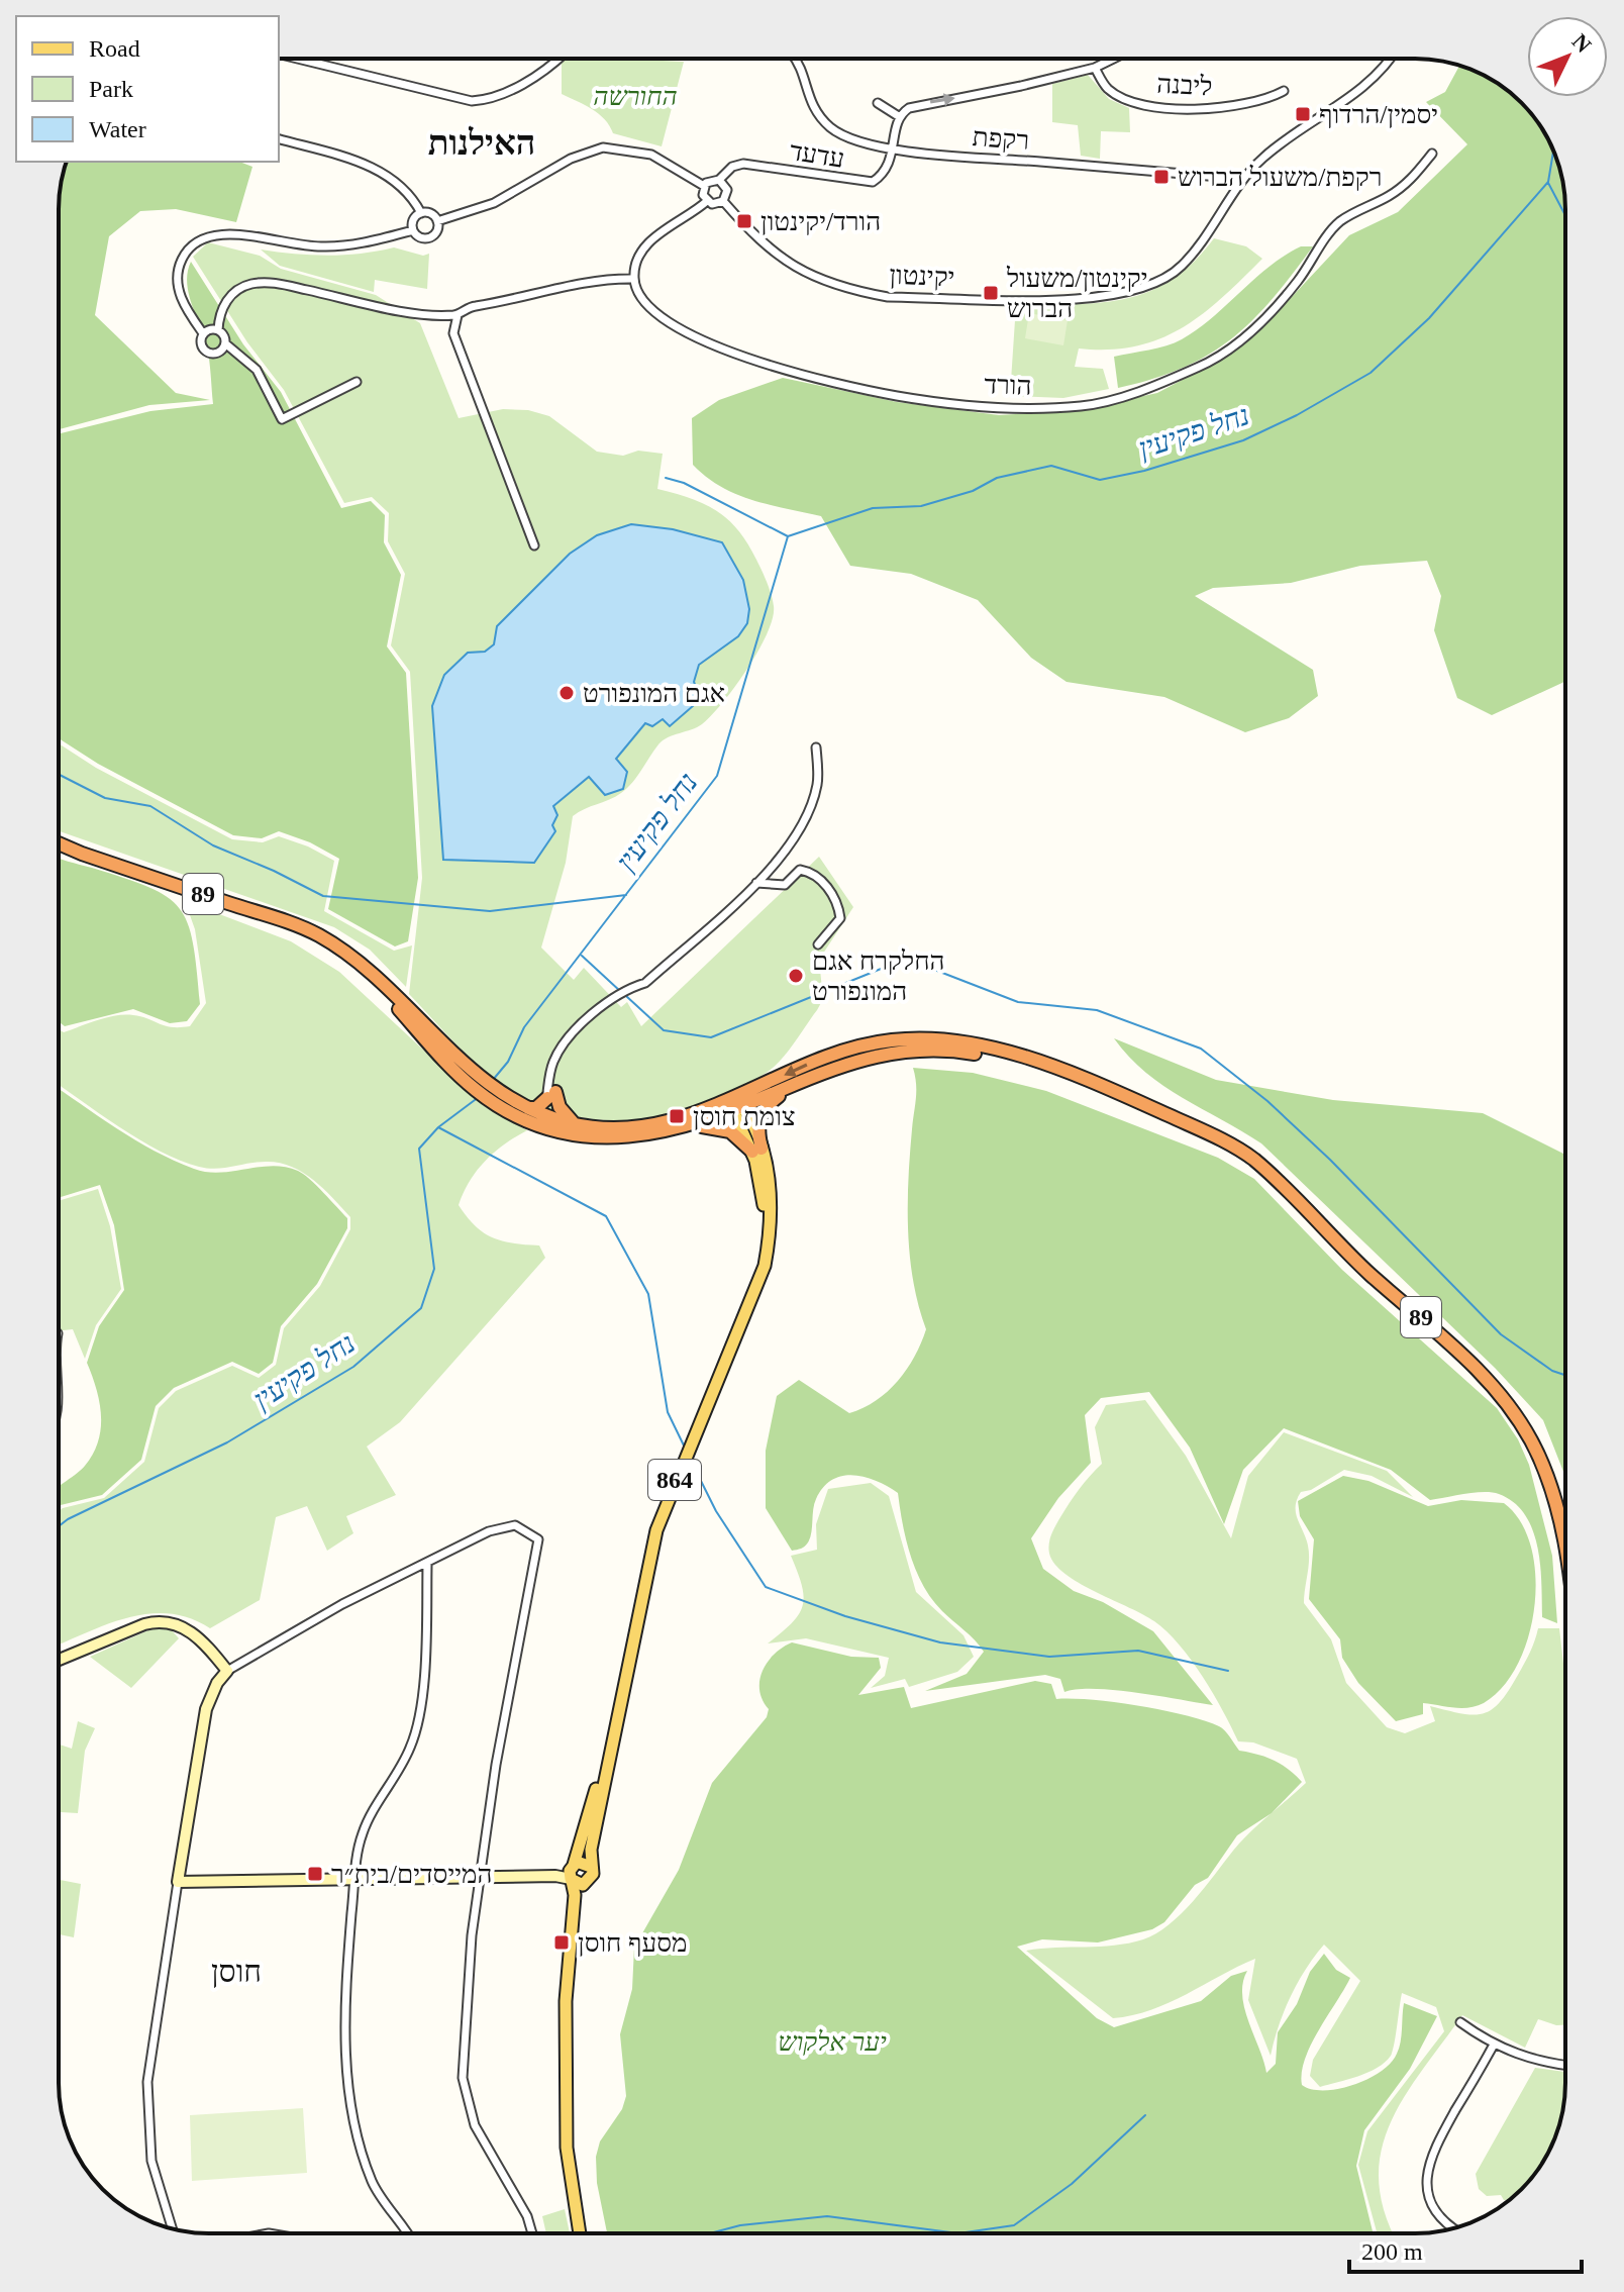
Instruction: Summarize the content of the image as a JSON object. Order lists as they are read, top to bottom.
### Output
{
  "streets": {
    "highway": ["89"],
    "main road": ["864"],
    "street": [
      "ליבנה",
      "רקפת",
      "עדעד",
      "יקינטון",
      "הורד"
    ]
  },
  "crossings": [
    ["רקפת", "עדעד"],
    ["רקפת", "יקינטון"],
    ["עדעד", "יקינטון"],
    ["89", "864"]
  ],
  "districts": ["האילנות", "חוסן"],
  "water": ["נחל פקיעין"],
  "parks": ["החורשה", "יער אלקוש"],
  "places": {
    "transit": [
      "יסמין/הרדוף",
      "רקפת/משעול הברוש",
      "הורד/יקינטון",
      "יקינטון/משעול הברוש",
      "צומת חוסן",
      "המייסדים/בית״ר",
      "מסעף חוסן"
    ],
    "other": ["אגם המונפורט", "החלקרח אגם המונפורט"]
  },
  "legend": ["Road", "Park", "Water"],
  "scale_bar": "200 m",
  "north": "top right"
}
